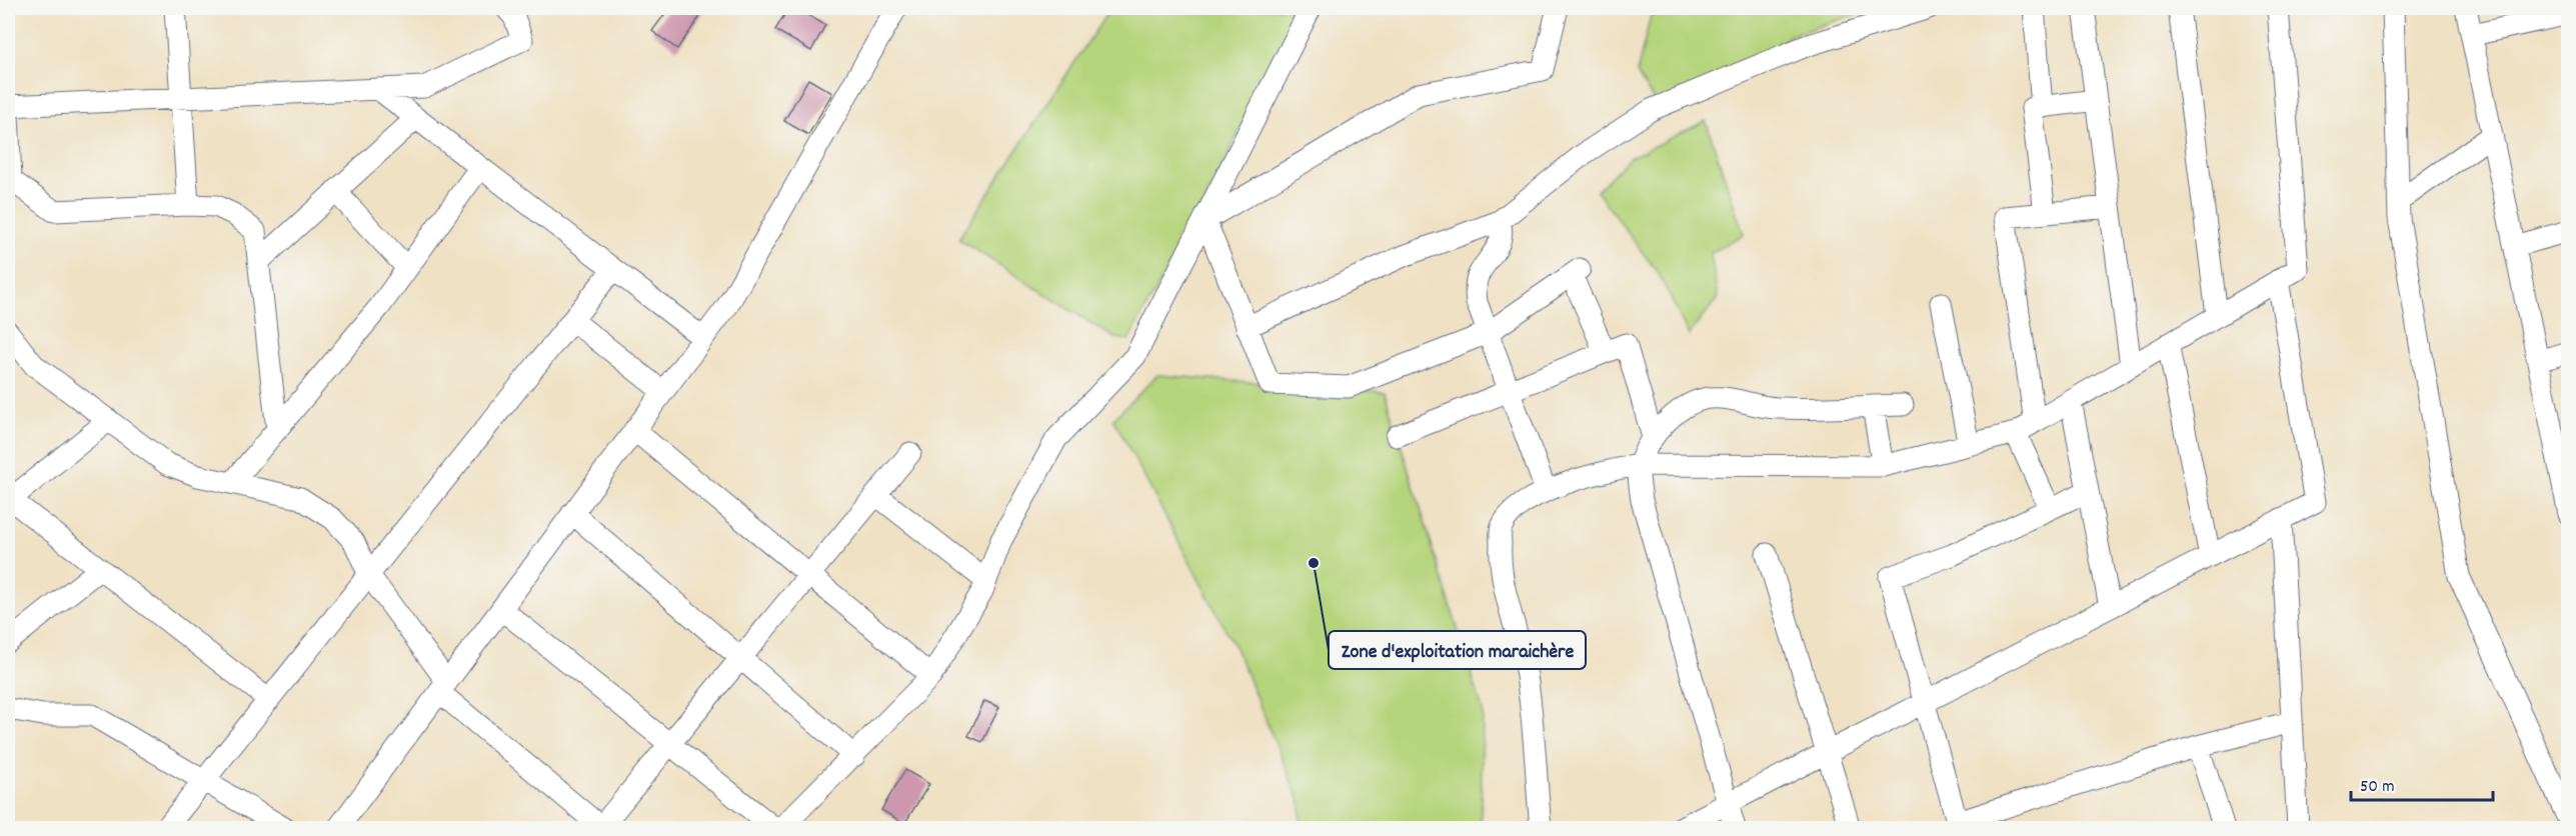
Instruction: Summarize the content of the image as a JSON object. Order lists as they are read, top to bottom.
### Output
{
  "places": ["Zone d'exploitation maraichère"],
  "scale_bar": "50 m"
}
